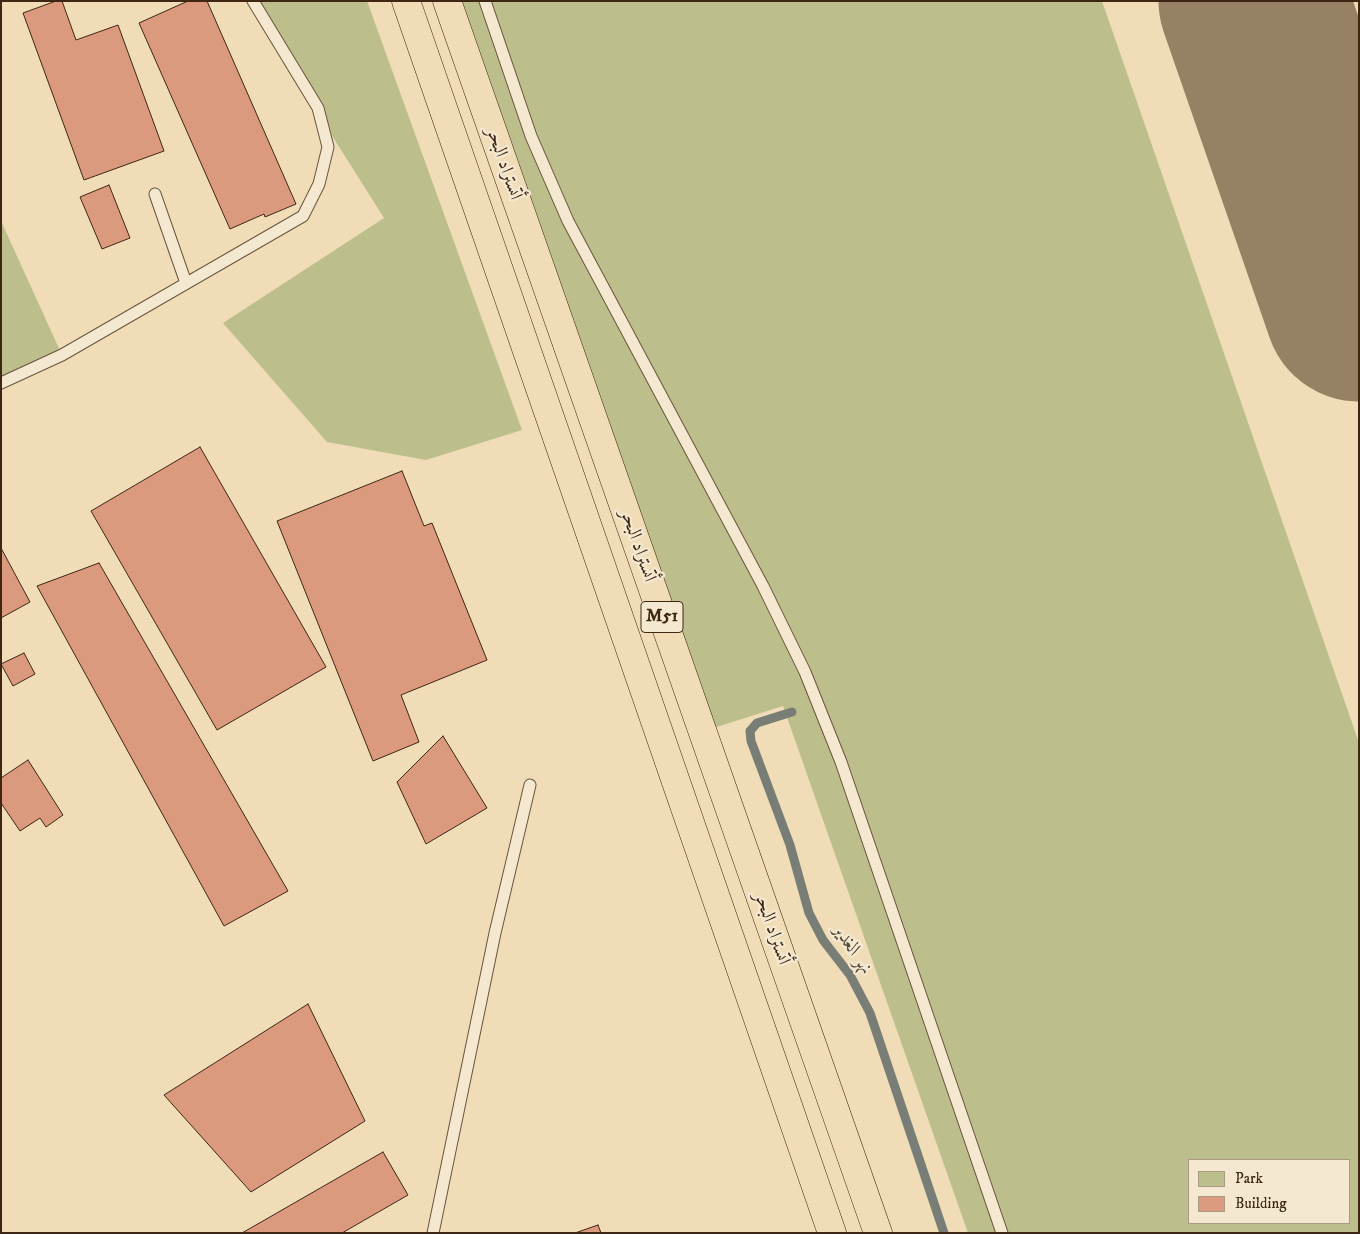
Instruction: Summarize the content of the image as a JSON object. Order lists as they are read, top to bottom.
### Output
{
  "streets": {
    "highway": ["أتستراد البحر", "M51"]
  },
  "water": ["نهر الغدير"],
  "legend": ["Park", "Building"]
}
